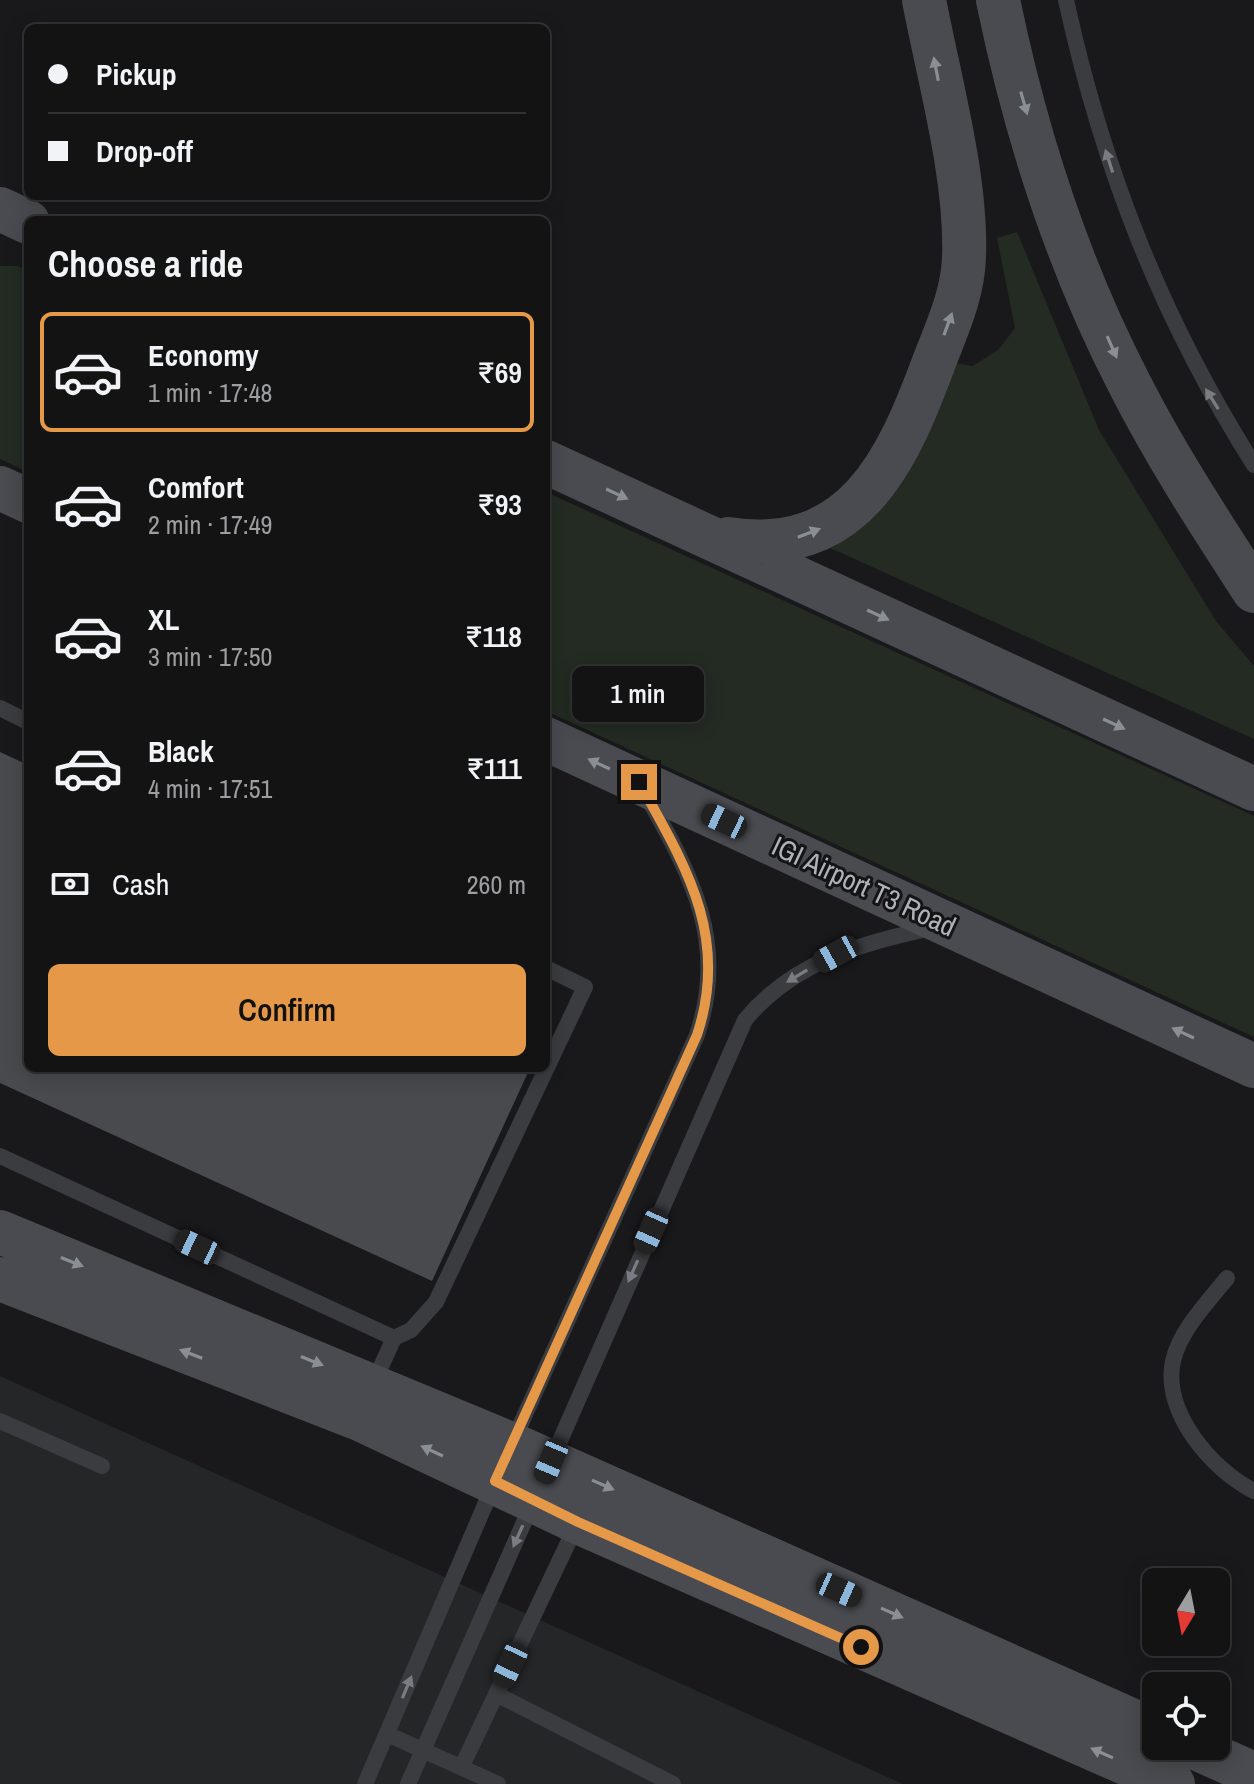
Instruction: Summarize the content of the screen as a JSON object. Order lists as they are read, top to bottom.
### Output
{
  "streets": {
    "main road": ["IGI Airport T3 Road"]
  },
  "north": "bottom",
  "page": {
    "banner": ["Pickup", "Drop-off"],
    "heading": "Choose a ride",
    "list": [
      {
        "name": "Economy",
        "note": "1 min · 17:48",
        "value": "₹69"
      },
      {
        "name": "Comfort",
        "note": "2 min · 17:49",
        "value": "₹93"
      },
      {
        "name": "XL",
        "note": "3 min · 17:50",
        "value": "₹118"
      },
      {
        "name": "Black",
        "note": "4 min · 17:51",
        "value": "₹111"
      }
    ],
    "bubble": "1 min",
    "pay": ["Cash", "260 m"],
    "buttons": "Confirm"
  }
}
